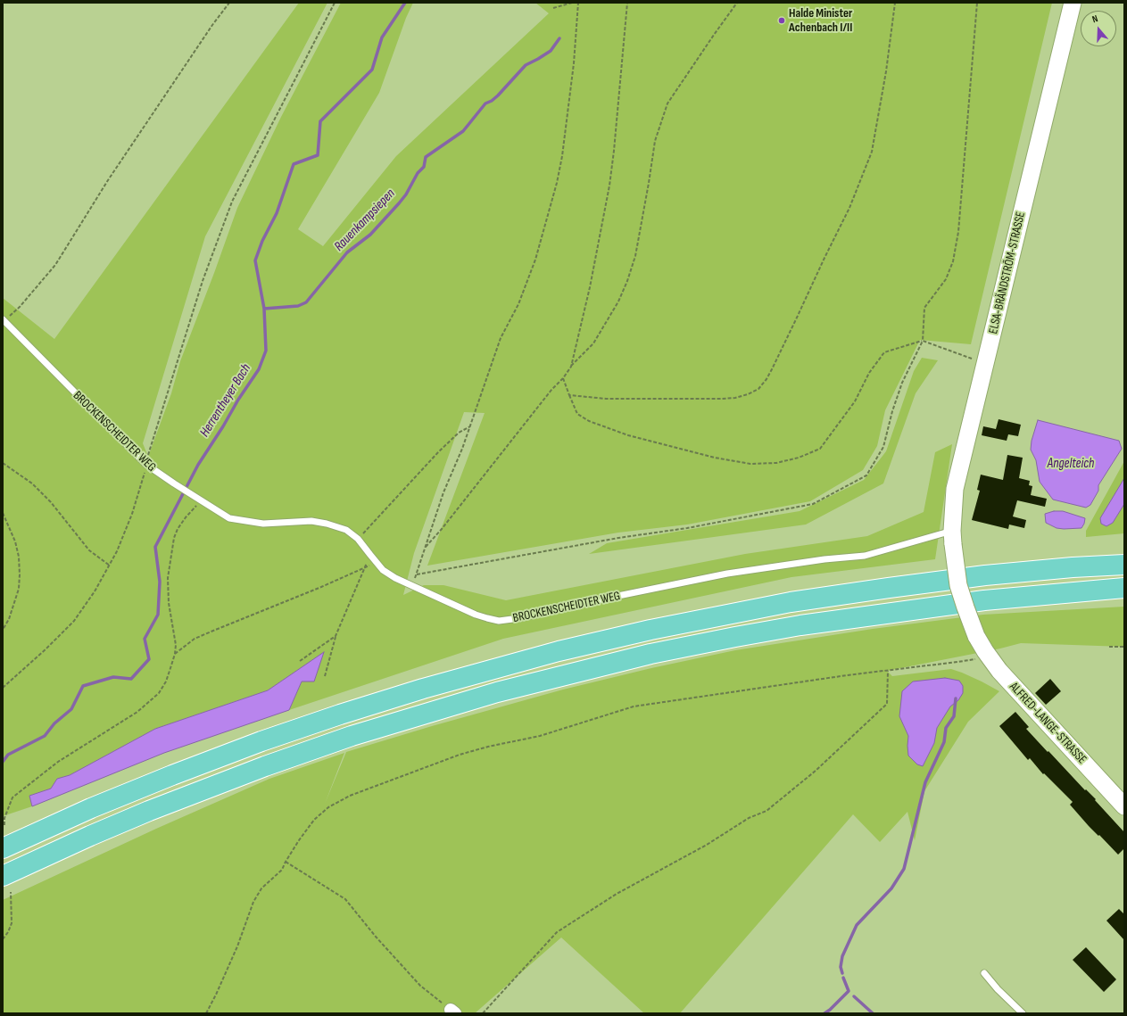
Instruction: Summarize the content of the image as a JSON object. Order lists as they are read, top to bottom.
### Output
{
  "streets": {
    "street": ["ELSA-BRÄNDSTRÖM-STRASSE", "ALFRED-LANGE-STRASSE"],
    "lane": ["BROCKENSCHEIDTER WEG"]
  },
  "crossings": [
    ["ELSA-BRÄNDSTRÖM-STRASSE", "BROCKENSCHEIDTER WEG"],
    ["ELSA-BRÄNDSTRÖM-STRASSE", "ALFRED-LANGE-STRASSE"]
  ],
  "water": ["Rauenkampsiepen", "Herrentheyer Bach", "Angelteich"],
  "places": ["Halde Minister Achenbach I/II"],
  "north": "top"
}
